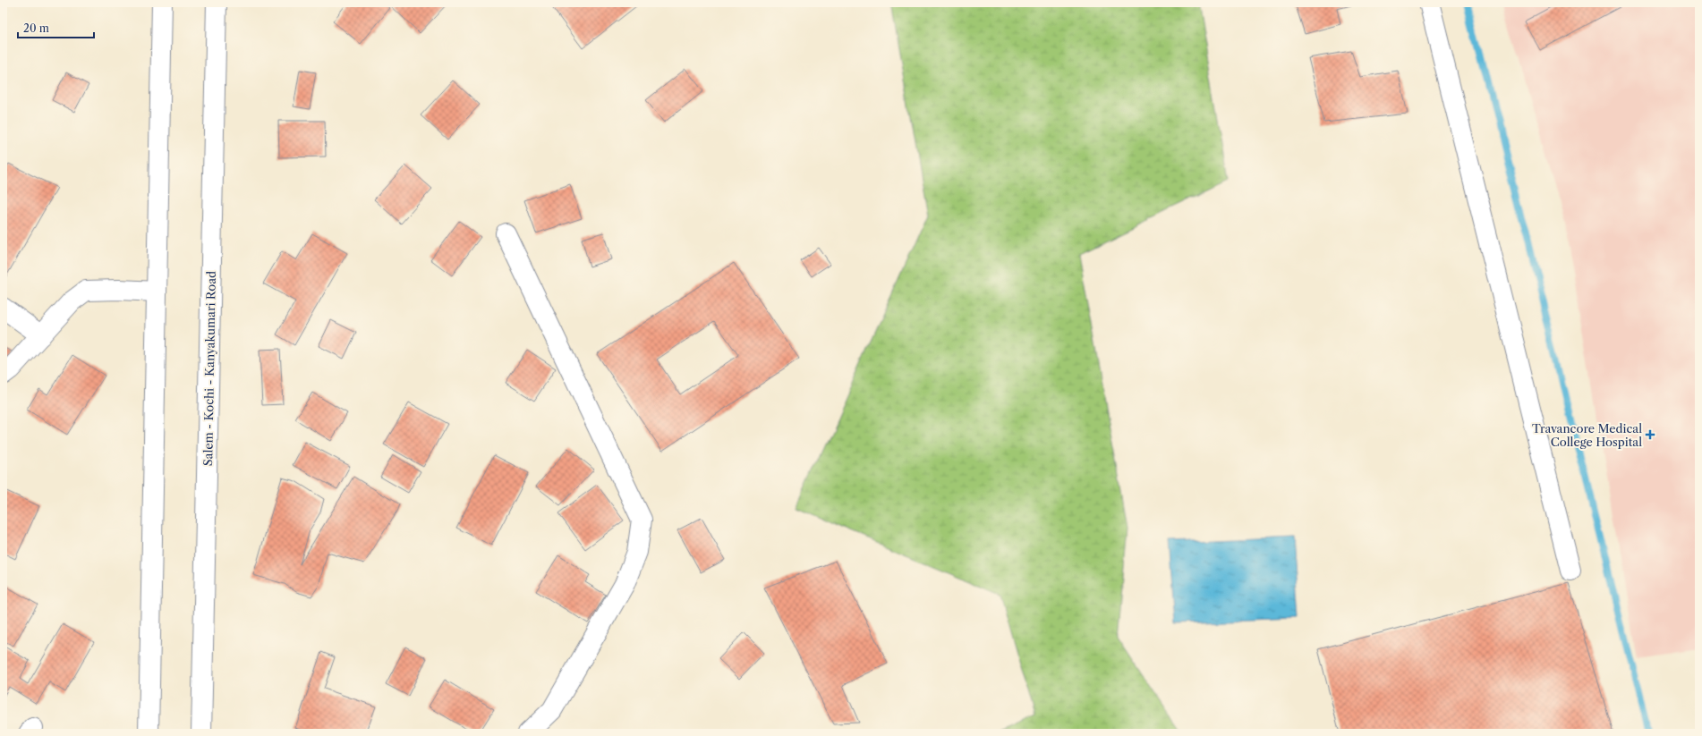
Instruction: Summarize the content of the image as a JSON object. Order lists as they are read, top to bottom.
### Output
{
  "streets": {
    "main road": ["Salem - Kochi - Kanyakumari Road"]
  },
  "places": {
    "health": ["Travancore Medical College Hospital"]
  },
  "scale_bar": "20 m"
}
